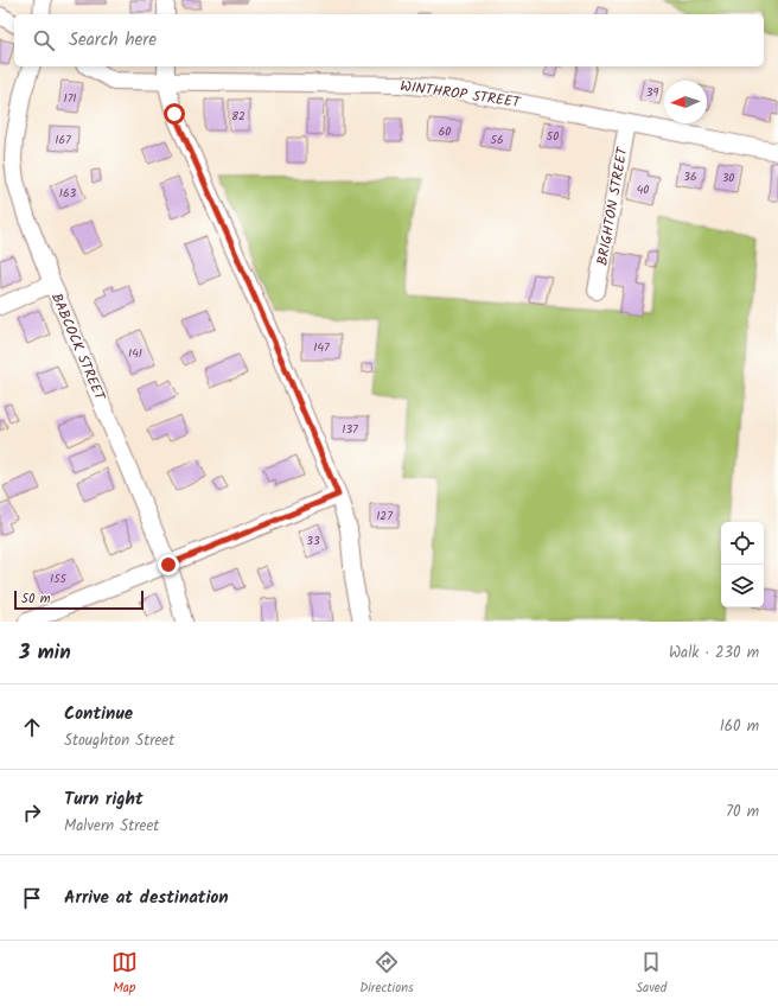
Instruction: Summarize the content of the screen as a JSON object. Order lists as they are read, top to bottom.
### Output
{
  "streets": {
    "street": ["WINTHROP STREET", "BRIGHTON STREET", "BABCOCK STREET"]
  },
  "crossings": [
    ["WINTHROP STREET", "BRIGHTON STREET"]
  ],
  "house_numbers": [
    "39",
    "171",
    "82",
    "60",
    "50",
    "167",
    "56",
    "36",
    "30",
    "40",
    "163",
    "147",
    "141",
    "137",
    "127",
    "33",
    "155"
  ],
  "scale_bar": "50 m",
  "north": "left",
  "page": {
    "search": "Search here",
    "scale": "50 m",
    "heading": ["3 min", "Walk · 230 m"],
    "list": [
      ["Continue", "Stoughton Street", "160 m"],
      ["Turn right", "Malvern Street", "70 m"],
      "Arrive at destination"
    ],
    "nav": ["Map", "Directions", "Saved"]
  }
}
